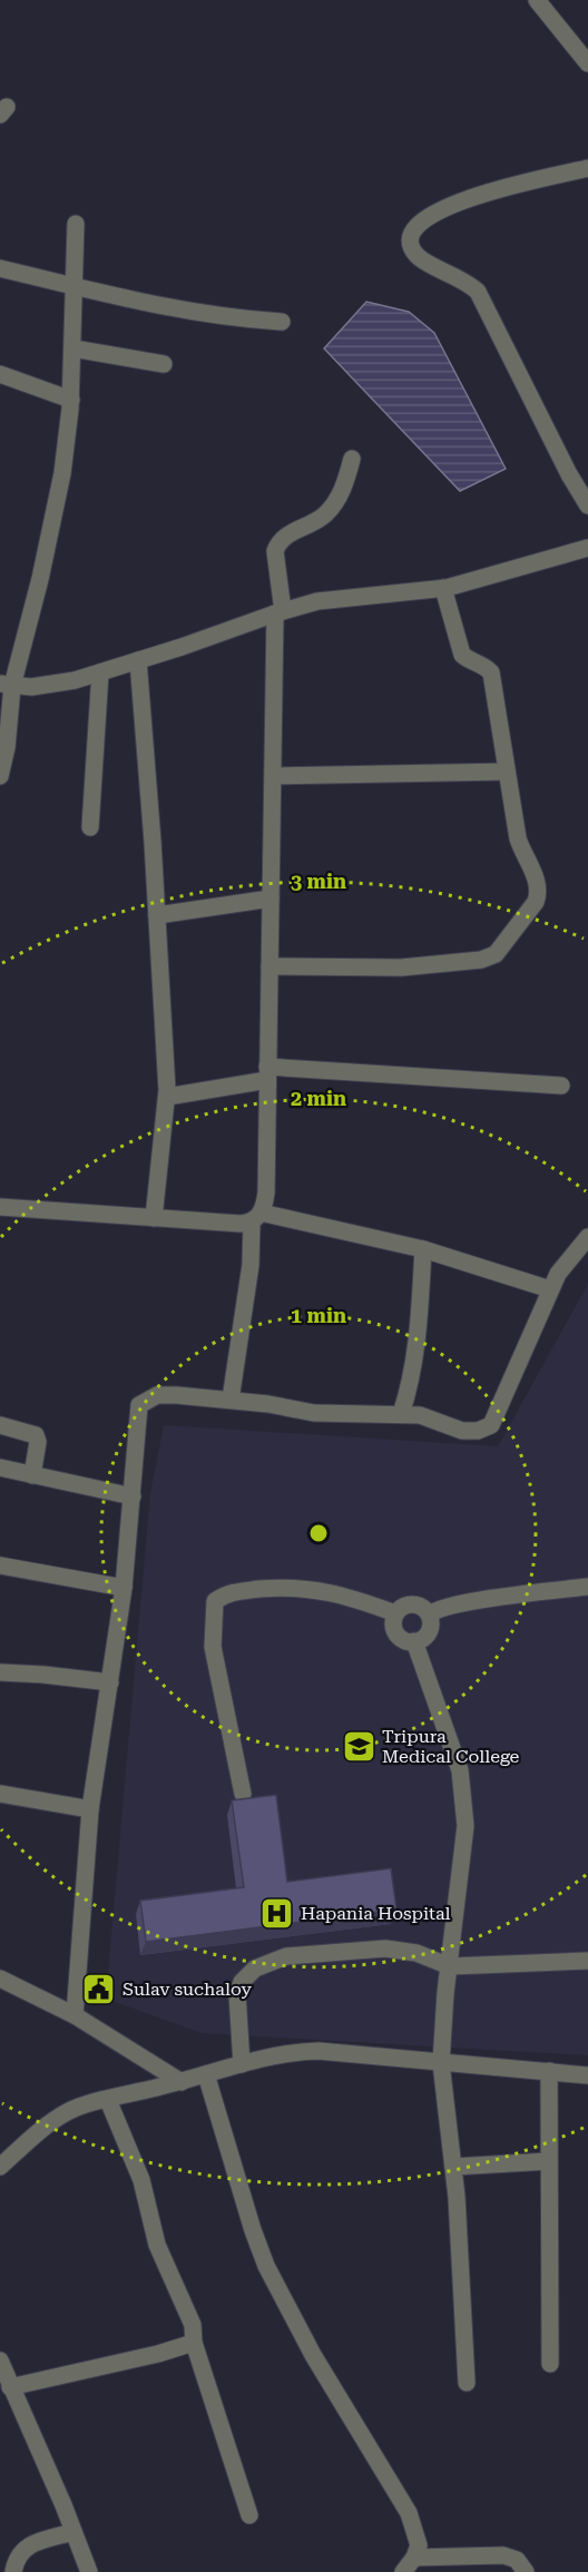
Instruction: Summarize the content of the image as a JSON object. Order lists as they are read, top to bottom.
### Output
{
  "places": {
    "school or university": ["Tripura Medical College"],
    "hospital": ["Hapania Hospital"],
    "public building": ["Sulav suchaloy"]
  },
  "rings": ["3 min", "2 min", "1 min"]
}
